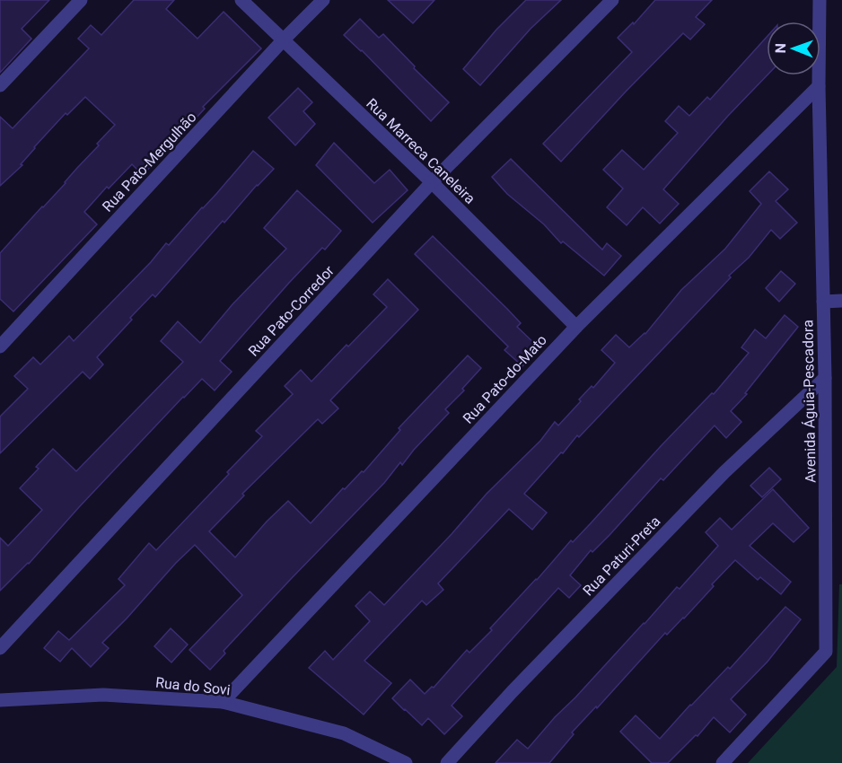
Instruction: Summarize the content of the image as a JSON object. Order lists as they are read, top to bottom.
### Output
{
  "streets": {
    "street": [
      "Rua Marreca Caneleira",
      "Rua Pato-Mergulhão",
      "Rua Pato-Corredor",
      "Rua Pato-do-Mato",
      "Avenida Águia-Pescadora",
      "Rua Paturi-Preta",
      "Rua do Sovi"
    ]
  },
  "crossings": [
    ["Rua Marreca Caneleira", "Rua Pato-Mergulhão"],
    ["Rua Marreca Caneleira", "Rua Pato-Corredor"],
    ["Rua Marreca Caneleira", "Rua Pato-do-Mato"],
    ["Rua Pato-do-Mato", "Avenida Águia-Pescadora"],
    ["Rua Pato-do-Mato", "Rua do Sovi"],
    ["Avenida Águia-Pescadora", "Rua Paturi-Preta"]
  ],
  "north": "left"
}
